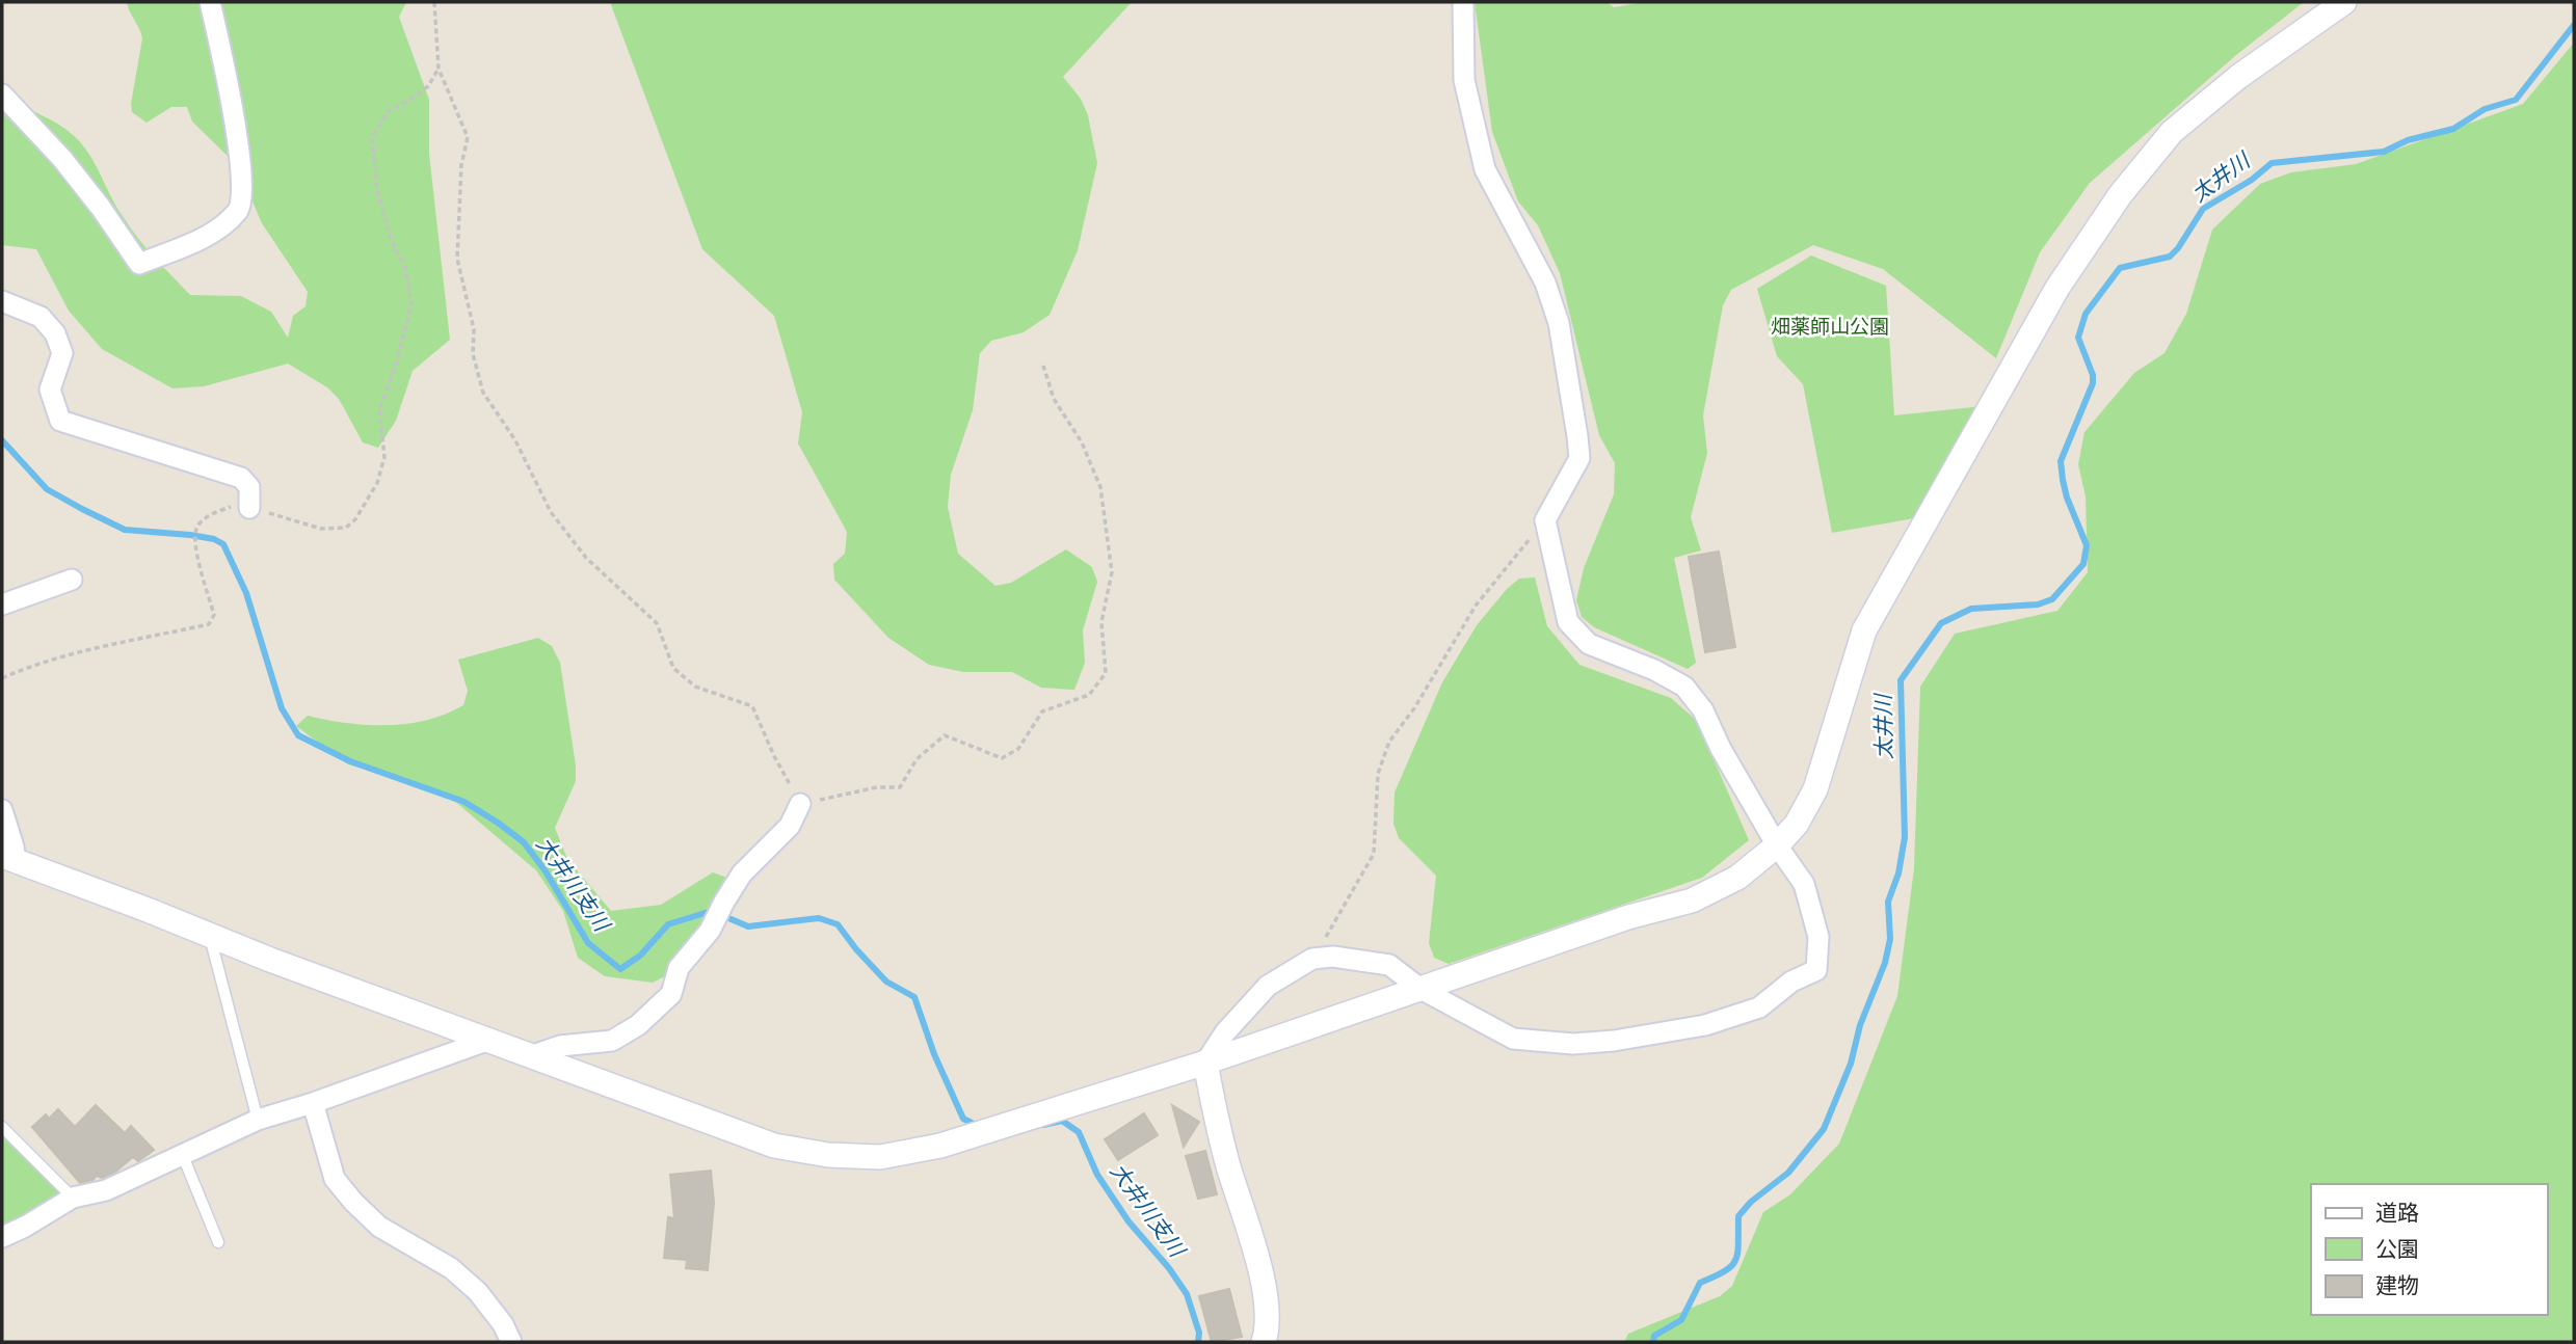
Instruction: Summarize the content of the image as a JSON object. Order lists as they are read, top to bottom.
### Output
{
  "water": ["太井川", "大井川支川"],
  "parks": ["畑薬師山公園"],
  "legend": ["道路", "公園", "建物"]
}
